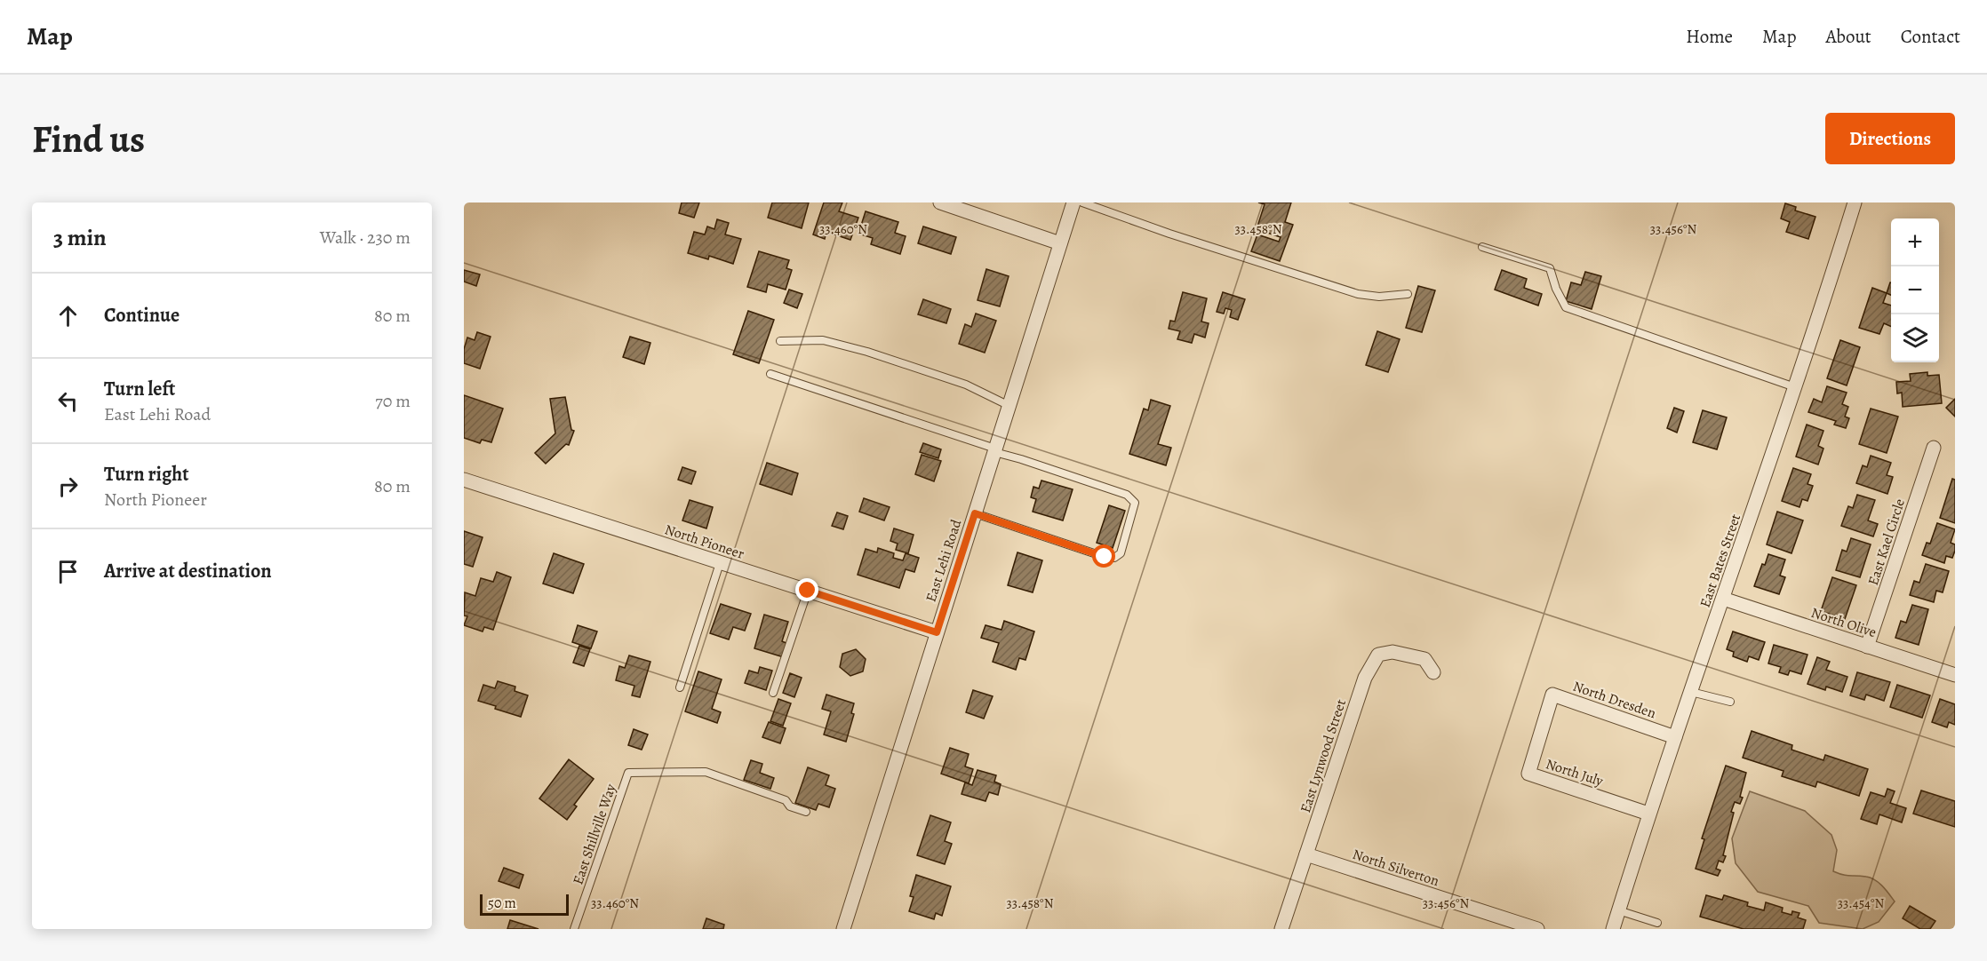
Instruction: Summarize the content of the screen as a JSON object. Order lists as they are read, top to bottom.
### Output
{
  "streets": {
    "street": [
      "North Pioneer",
      "East Kael Circle",
      "East Lehi Road",
      "East Bates Street",
      "North Olive",
      "North Dresden",
      "East Lynwood Street",
      "North July",
      "North Silverton"
    ],
    "lane": ["East Shillville Way"]
  },
  "crossings": [
    ["North Pioneer", "East Lehi Road"],
    ["East Kael Circle", "North Olive"],
    ["East Bates Street", "North Olive"],
    ["East Bates Street", "North Dresden"],
    ["East Bates Street", "North July"],
    ["North Dresden", "North July"],
    ["East Lynwood Street", "North Silverton"]
  ],
  "scale_bar": "50 m",
  "page": {
    "header": "Map",
    "nav": [
      "Home",
      "Map",
      "About",
      "Contact"
    ],
    "buttons": "Directions",
    "title": "Find us",
    "heading": ["3 min", "Walk · 230 m"],
    "map_buttons": ["+", "−"],
    "list": [
      ["Continue", "80 m"],
      ["Turn left", "East Lehi Road", "70 m"],
      ["Turn right", "North Pioneer", "80 m"],
      "Arrive at destination"
    ],
    "scale": "50 m"
  },
  "coordinates": [
    "33.460°N",
    "33.458°N",
    "33.456°N",
    "33.454°N"
  ]
}
